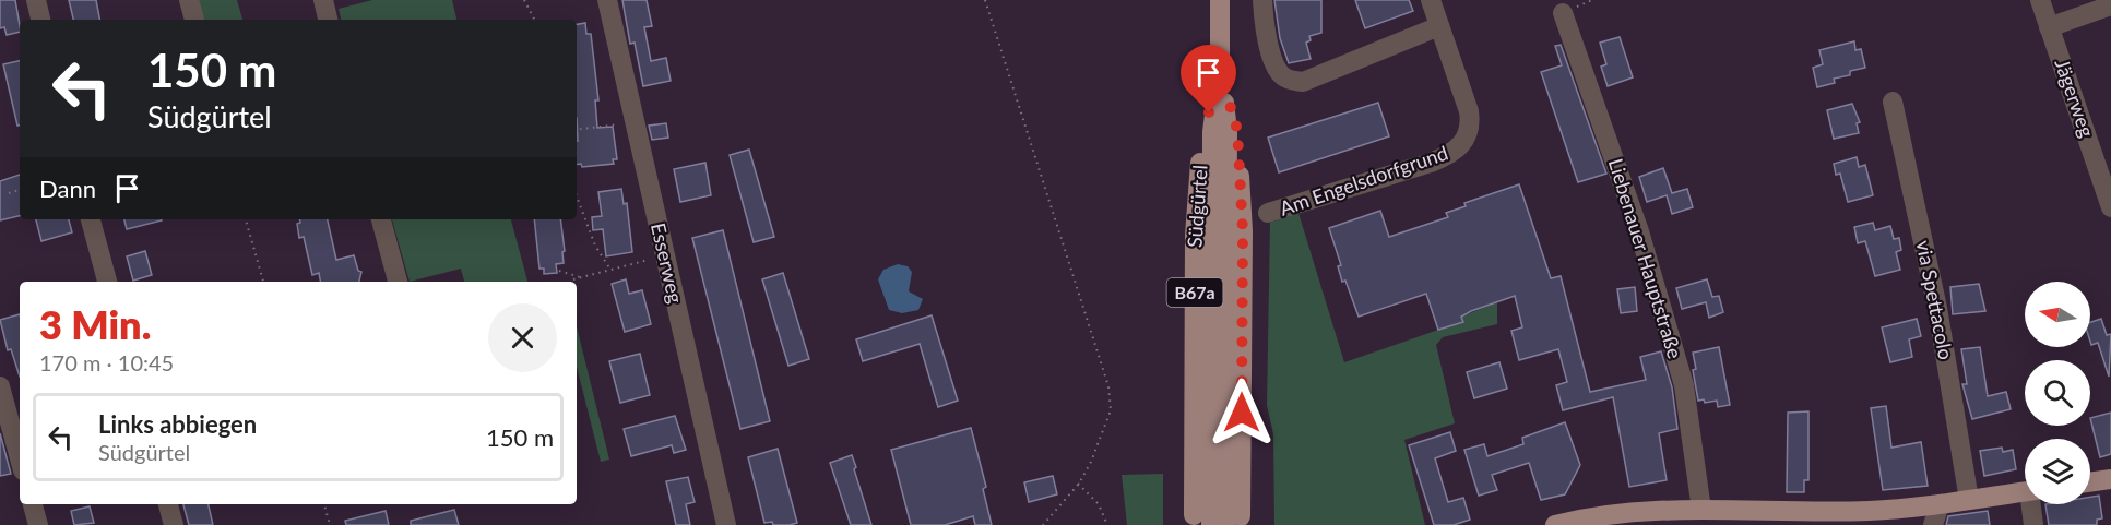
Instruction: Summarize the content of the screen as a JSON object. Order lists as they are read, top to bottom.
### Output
{
  "streets": {
    "main road": ["Südgürtel", "B67a"],
    "street": [
      "Jägerweg",
      "Am Engelsdorfgrund",
      "Liebenauer Hauptstraße",
      "Esserweg",
      "via Spettacolo"
    ]
  },
  "crossings": [
    ["Südgürtel", "B67a"]
  ],
  "north": "left",
  "page": {
    "turn": ["150 m", "Südgürtel"],
    "then": "Dann",
    "heading": ["3 Min.", "170 m · 10:45"],
    "list": [
      {
        "name": "Links abbiegen",
        "note": "Südgürtel",
        "value": "150 m"
      }
    ]
  }
}
